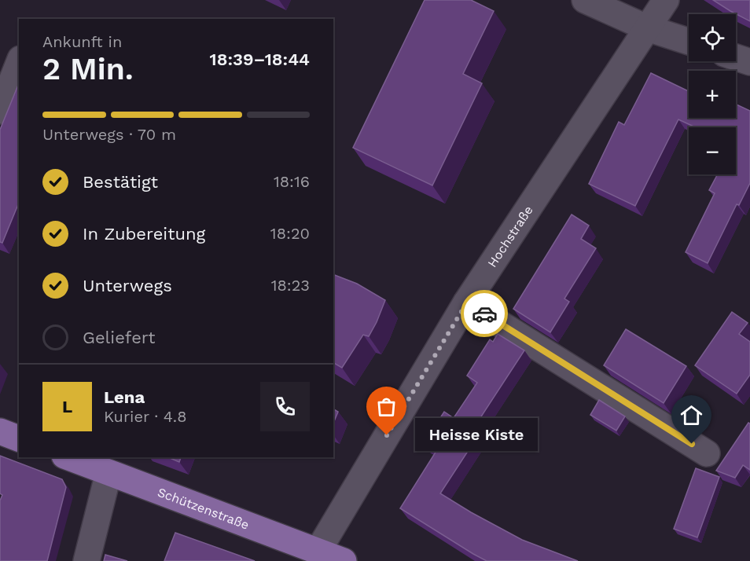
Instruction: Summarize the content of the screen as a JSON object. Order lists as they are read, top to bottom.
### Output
{
  "streets": {
    "main road": ["Schützenstraße"],
    "street": ["Hochstraße"]
  },
  "crossings": [
    ["Hochstraße", "Schützenstraße"]
  ],
  "places": ["Heisse Kiste"],
  "page": {
    "map_buttons": ["+", "−"],
    "heading": ["2 Min.", "Ankunft in", "18:39–18:44"],
    "panel": ["Lena", "Kurier · 4.8"],
    "bar": "Unterwegs · 70 m",
    "list": [
      ["Bestätigt", "18:16"],
      ["In Zubereitung", "18:20"],
      ["Unterwegs", "18:23"],
      "Geliefert"
    ],
    "round": "L",
    "bubble": "Heisse Kiste"
  }
}
